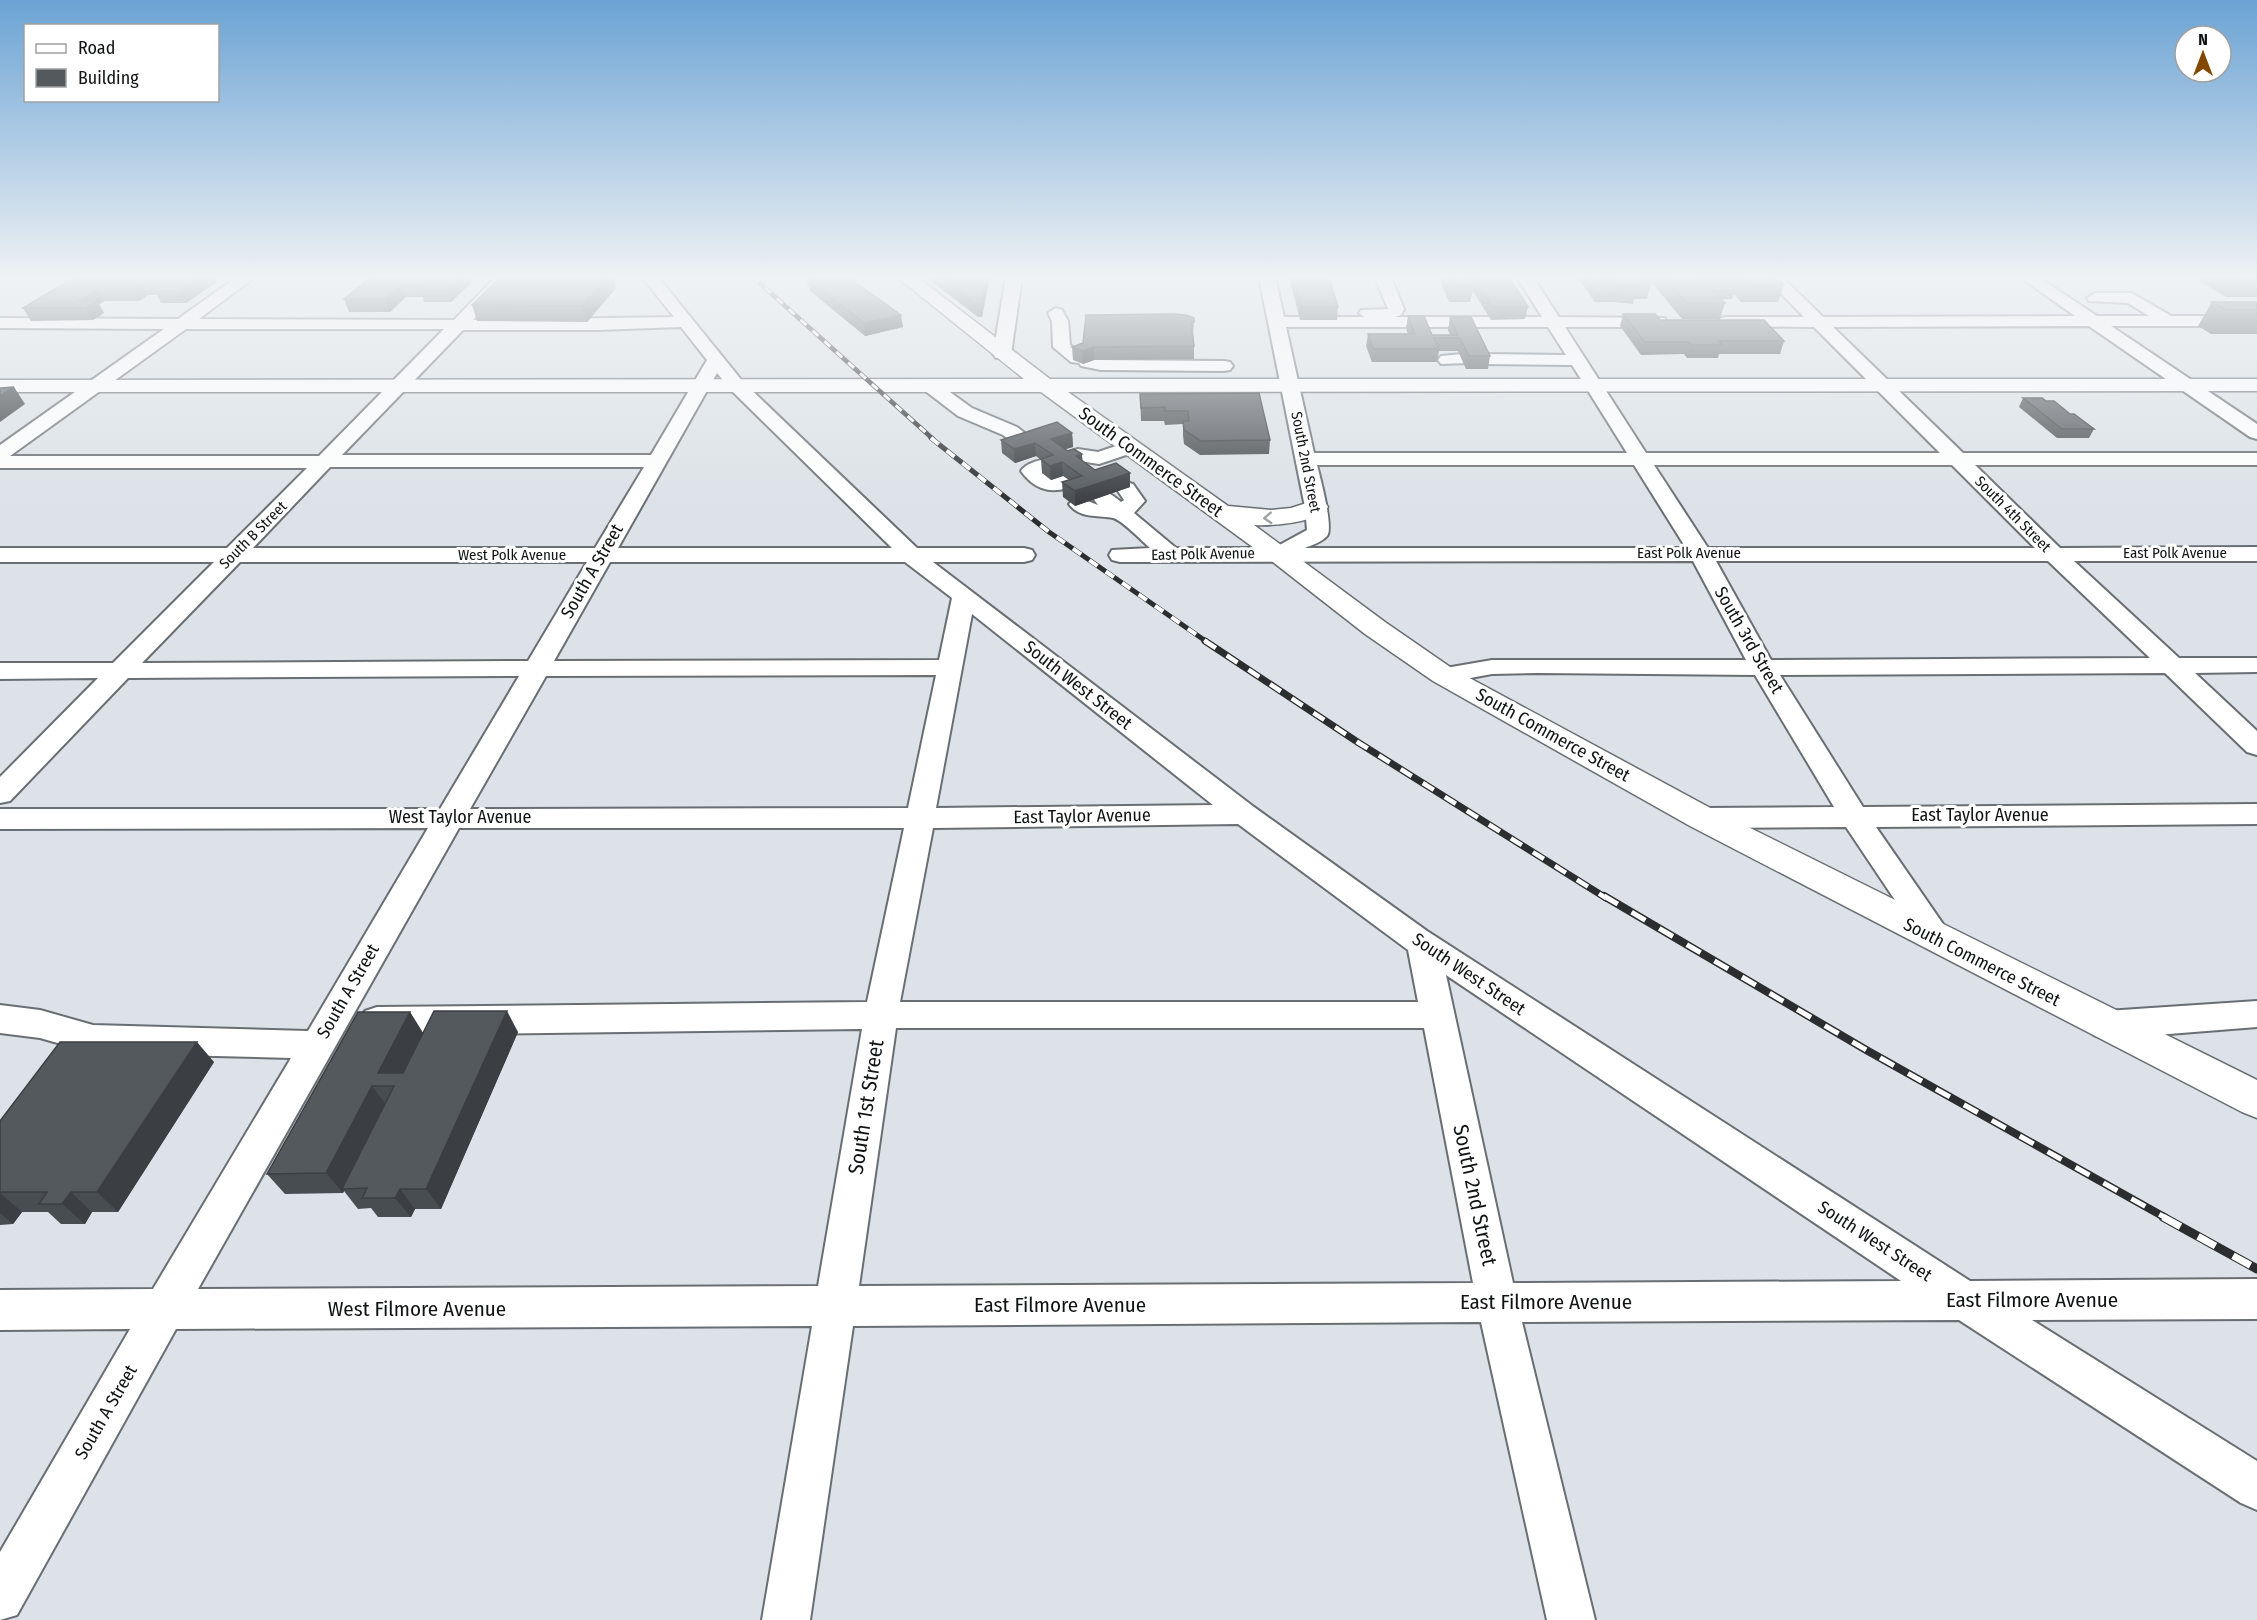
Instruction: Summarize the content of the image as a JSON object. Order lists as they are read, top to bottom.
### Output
{
  "streets": {
    "main road": ["South Commerce Street"],
    "street": [
      "South 2nd Street",
      "South 4th Street",
      "South B Street",
      "East Polk Avenue",
      "West Polk Avenue",
      "South A Street",
      "South 3rd Street",
      "South West Street",
      "East Taylor Avenue",
      "West Taylor Avenue",
      "South 1st Street",
      "East Filmore Avenue",
      "West Filmore Avenue"
    ]
  },
  "crossings": [
    ["South Commerce Street", "South 2nd Street"],
    ["South Commerce Street", "East Polk Avenue"],
    ["South Commerce Street", "South 3rd Street"],
    ["South Commerce Street", "East Taylor Avenue"],
    ["South 2nd Street", "East Polk Avenue"],
    ["South 2nd Street", "South West Street"],
    ["South 2nd Street", "East Filmore Avenue"],
    ["South 4th Street", "East Polk Avenue"],
    ["South B Street", "West Polk Avenue"],
    ["East Polk Avenue", "South 3rd Street"],
    ["West Polk Avenue", "South A Street"],
    ["West Polk Avenue", "South West Street"],
    ["South A Street", "South West Street"],
    ["South A Street", "West Taylor Avenue"],
    ["South A Street", "West Filmore Avenue"],
    ["South 3rd Street", "East Taylor Avenue"],
    ["South West Street", "East Taylor Avenue"],
    ["South West Street", "South 1st Street"],
    ["South West Street", "East Filmore Avenue"],
    ["East Taylor Avenue", "West Taylor Avenue"],
    ["East Taylor Avenue", "South 1st Street"],
    ["West Taylor Avenue", "South 1st Street"],
    ["South 1st Street", "East Filmore Avenue"],
    ["South 1st Street", "West Filmore Avenue"],
    ["East Filmore Avenue", "West Filmore Avenue"]
  ],
  "legend": ["Road", "Building"],
  "north": "top"
}
